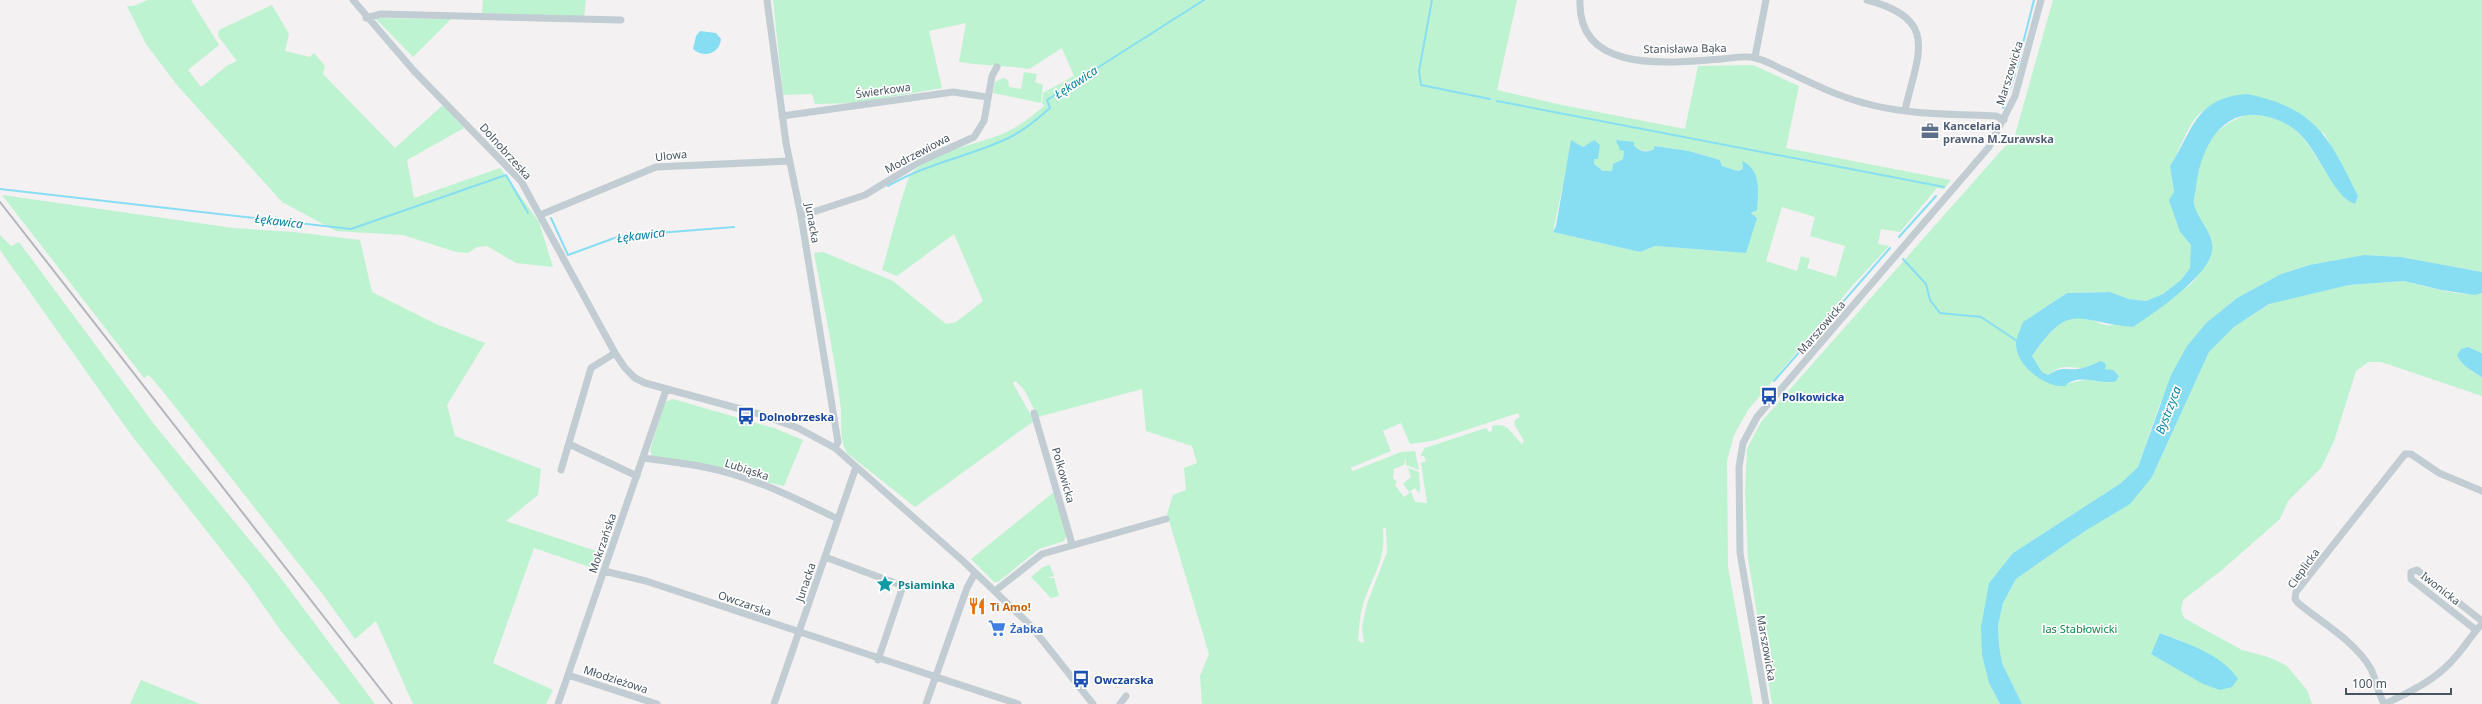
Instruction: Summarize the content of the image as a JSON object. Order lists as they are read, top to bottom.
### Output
{
  "streets": {
    "street": [
      "Stanisława Bąka",
      "Marszowicka",
      "Świerkowa",
      "Dolnobrzeska",
      "Modrzewiowa",
      "Ulowa",
      "Junacka",
      "Lubiąska",
      "Polkowicka",
      "Mokrzańska",
      "Cieplicka",
      "Iwonicka",
      "Owczarska",
      "Młodzieżowa"
    ]
  },
  "crossings": [
    ["Świerkowa", "Modrzewiowa"],
    ["Świerkowa", "Junacka"],
    ["Dolnobrzeska", "Ulowa"],
    ["Dolnobrzeska", "Junacka"],
    ["Dolnobrzeska", "Mokrzańska"],
    ["Modrzewiowa", "Junacka"],
    ["Ulowa", "Junacka"],
    ["Junacka", "Lubiąska"],
    ["Junacka", "Owczarska"],
    ["Lubiąska", "Mokrzańska"],
    ["Mokrzańska", "Owczarska"],
    ["Mokrzańska", "Młodzieżowa"]
  ],
  "water": ["Łękawica", "Bystrzyca"],
  "parks": ["las Stabłowicki"],
  "places": {
    "office": ["Kancelaria prawna M.Zurawska"],
    "bus stop": ["Polkowicka", "Dolnobrzeska", "Owczarska"],
    "place": ["Psiaminka"],
    "restaurant": ["Ti Amo!"],
    "supermarket": ["Żabka"]
  },
  "scale_bar": "100 m"
}
